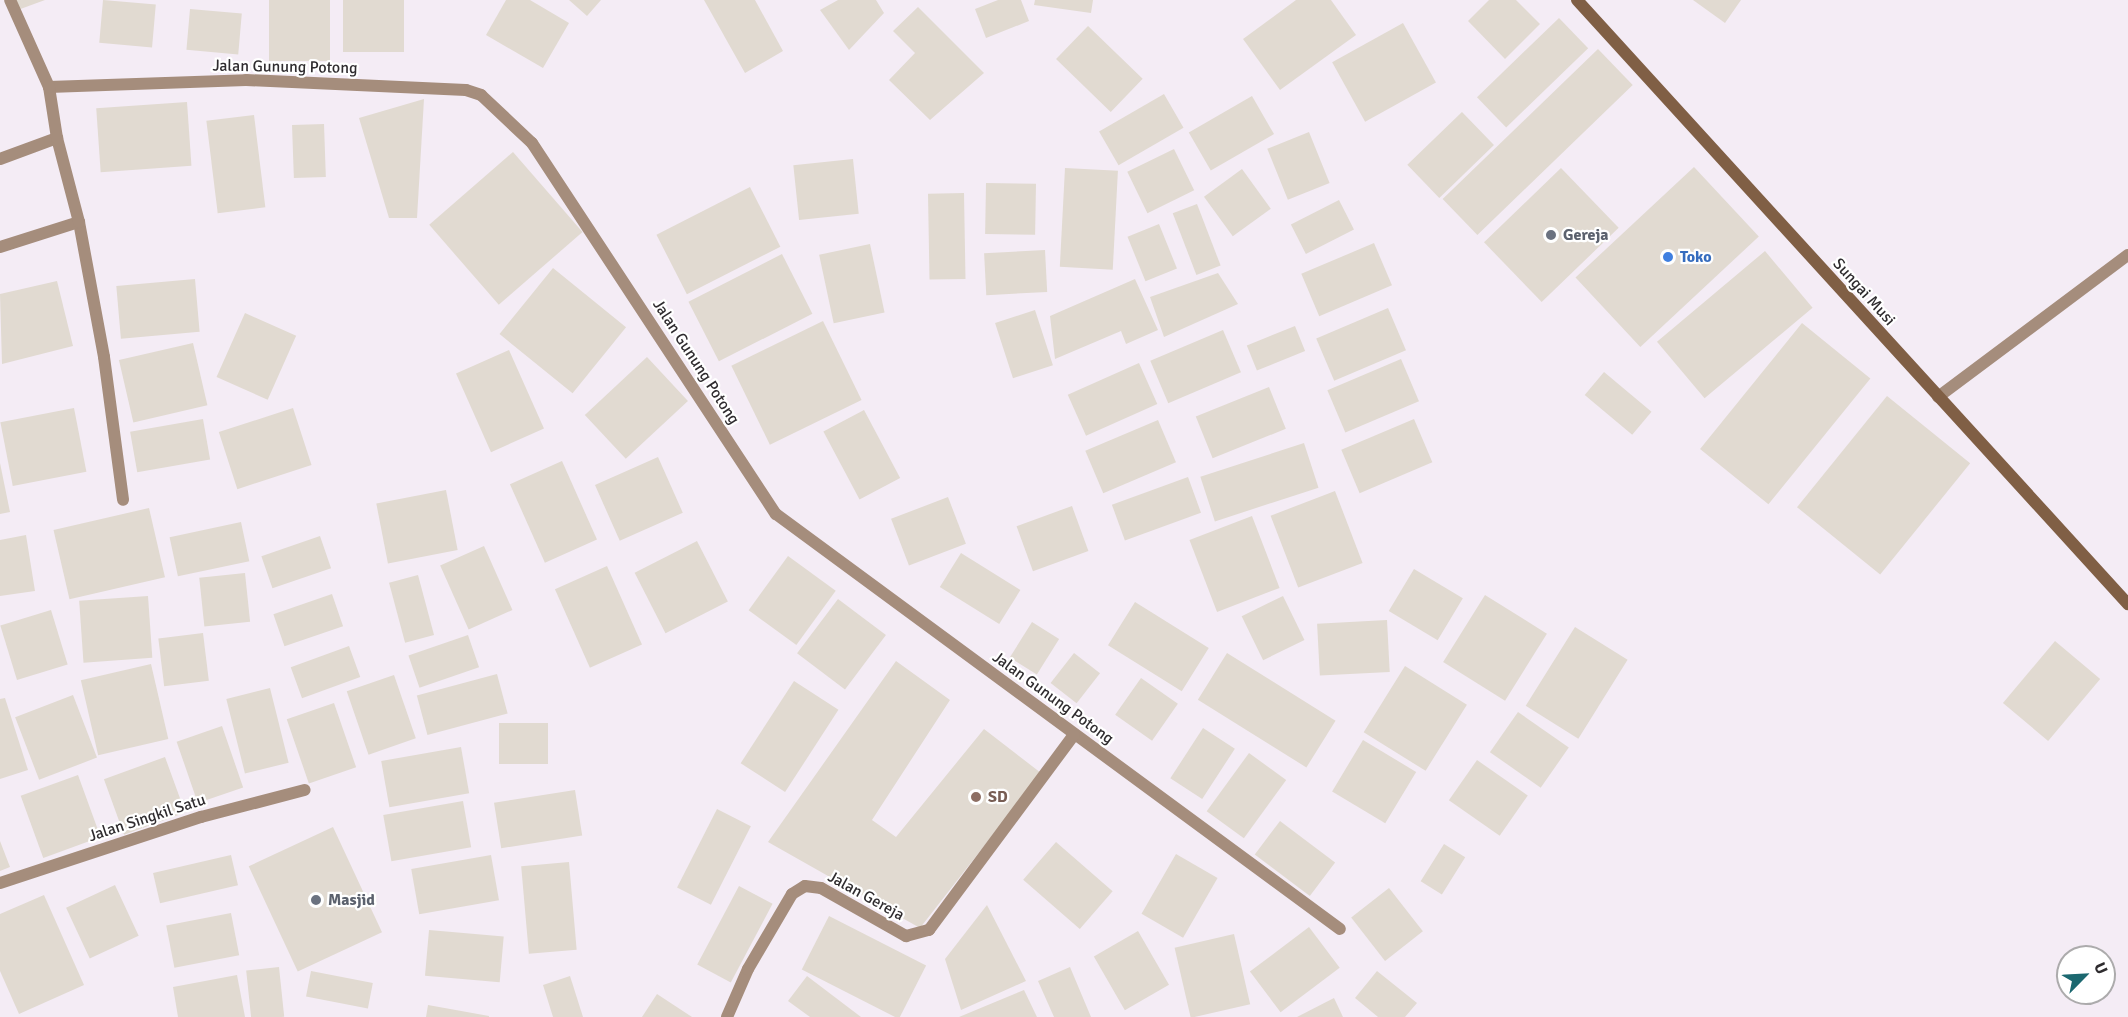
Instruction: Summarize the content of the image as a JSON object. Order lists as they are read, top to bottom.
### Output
{
  "streets": {
    "street": [
      "Jalan Gunung Potong",
      "Sungai Musi",
      "Jalan Singkil Satu",
      "Jalan Gereja"
    ]
  },
  "crossings": [
    ["Jalan Gunung Potong", "Jalan Gereja"]
  ],
  "places": [
    "Gereja",
    "Toko",
    "SD",
    "Masjid"
  ],
  "north": "top right"
}
